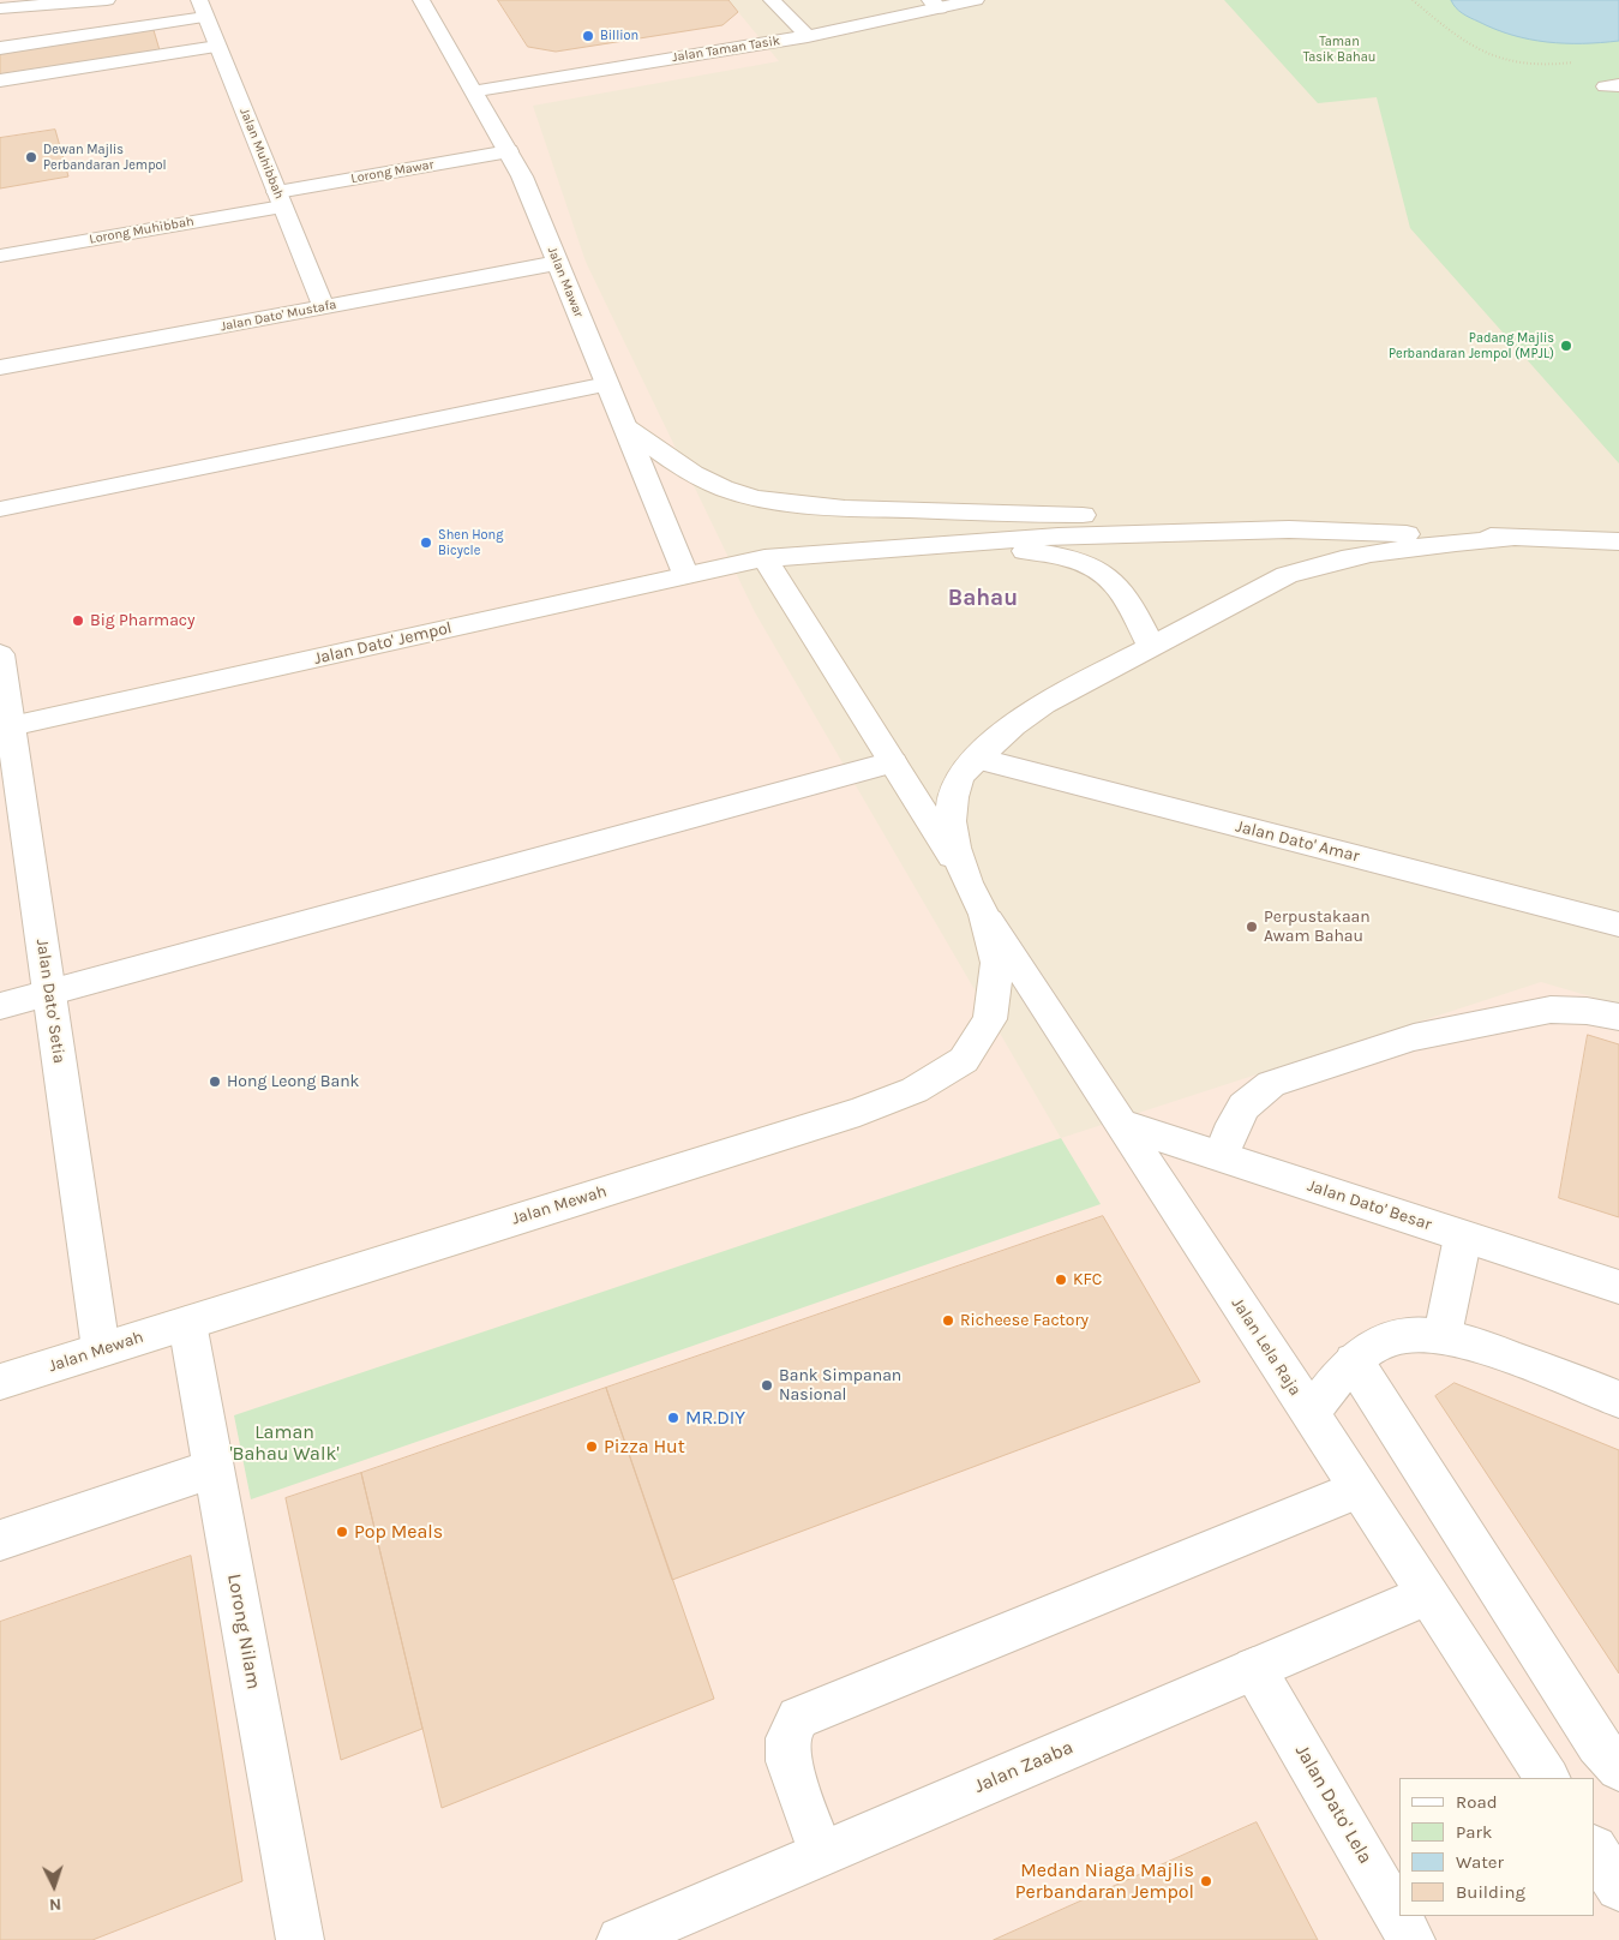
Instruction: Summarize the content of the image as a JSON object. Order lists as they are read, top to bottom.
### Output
{
  "streets": {
    "street": [
      "Jalan Taman Tasik",
      "Jalan Muhibbah",
      "Lorong Mawar",
      "Lorong Muhibbah",
      "Jalan Mawar",
      "Jalan Dato' Mustafa",
      "Jalan Dato' Jempol",
      "Jalan Dato' Amar",
      "Jalan Dato' Setia",
      "Jalan Mewah",
      "Jalan Dato' Besar",
      "Jalan Lela Raja",
      "Lorong Nilam",
      "Jalan Zaaba",
      "Jalan Dato' Lela"
    ]
  },
  "crossings": [
    ["Jalan Taman Tasik", "Jalan Mawar"],
    ["Jalan Muhibbah", "Lorong Mawar"],
    ["Jalan Muhibbah", "Lorong Muhibbah"],
    ["Jalan Muhibbah", "Jalan Dato' Mustafa"],
    ["Lorong Mawar", "Lorong Muhibbah"],
    ["Lorong Mawar", "Jalan Mawar"],
    ["Jalan Mawar", "Jalan Dato' Mustafa"],
    ["Jalan Mawar", "Jalan Dato' Jempol"],
    ["Jalan Dato' Jempol", "Jalan Dato' Setia"],
    ["Jalan Dato' Setia", "Jalan Mewah"],
    ["Jalan Mewah", "Jalan Lela Raja"],
    ["Jalan Mewah", "Lorong Nilam"],
    ["Jalan Dato' Besar", "Jalan Lela Raja"],
    ["Jalan Lela Raja", "Jalan Zaaba"],
    ["Jalan Zaaba", "Jalan Dato' Lela"]
  ],
  "districts": ["Bahau"],
  "parks": ["Taman Tasik Bahau", "Laman 'Bahau Walk'"],
  "places": [
    "Billion",
    "Dewan Majlis Perbandaran Jempol",
    "Padang Majlis Perbandaran Jempol (MPJL)",
    "Shen Hong Bicycle",
    "Big Pharmacy",
    "Perpustakaan Awam Bahau",
    "Hong Leong Bank",
    "KFC",
    "Richeese Factory",
    "Bank Simpanan Nasional",
    "MR.DIY",
    "Pizza Hut",
    "Pop Meals",
    "Medan Niaga Majlis Perbandaran Jempol"
  ],
  "legend": [
    "Road",
    "Park",
    "Water",
    "Building"
  ],
  "north": "bottom"
}
